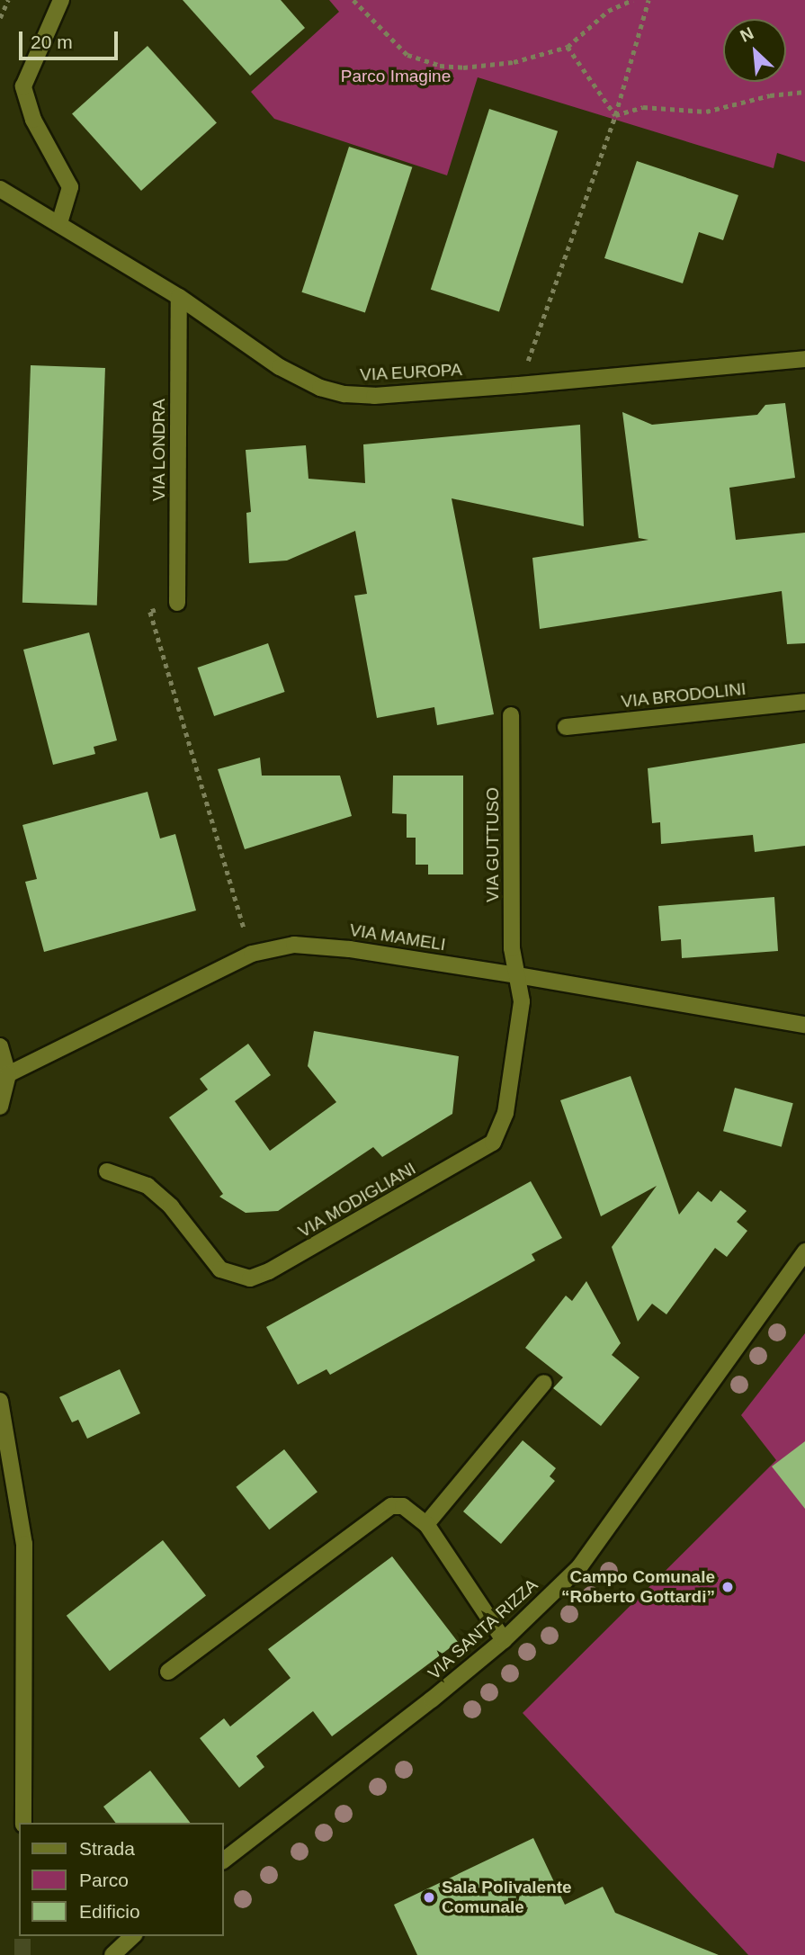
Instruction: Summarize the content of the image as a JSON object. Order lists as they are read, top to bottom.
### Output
{
  "streets": {
    "street": [
      "VIA EUROPA",
      "VIA LONDRA",
      "VIA BRODOLINI",
      "VIA GUTTUSO",
      "VIA MAMELI",
      "VIA MODIGLIANI",
      "VIA SANTA RIZZA"
    ]
  },
  "crossings": [
    ["VIA EUROPA", "VIA LONDRA"],
    ["VIA GUTTUSO", "VIA MAMELI"],
    ["VIA GUTTUSO", "VIA MODIGLIANI"],
    ["VIA MAMELI", "VIA MODIGLIANI"]
  ],
  "parks": ["Parco Imagine"],
  "places": ["Campo Comunale “Roberto Gottardi”", "Sala Polivalente Comunale"],
  "legend": ["Strada", "Parco", "Edificio"],
  "scale_bar": "20 m",
  "north": "top left"
}
